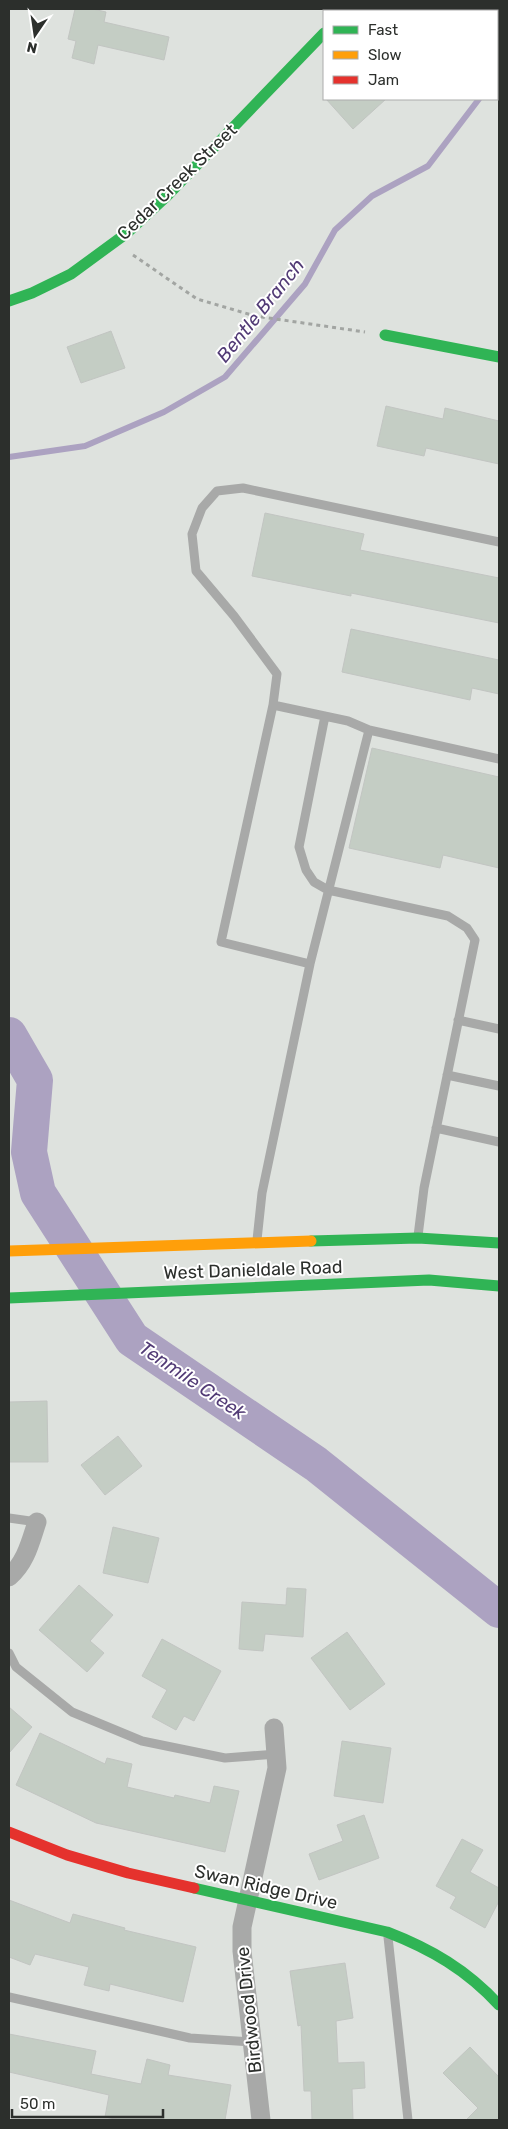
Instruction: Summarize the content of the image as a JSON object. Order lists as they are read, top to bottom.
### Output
{
  "streets": {
    "street": [
      "Cedar Creek Street",
      "West Danieldale Road",
      "Swan Ridge Drive",
      "Birdwood Drive"
    ]
  },
  "crossings": [
    ["Swan Ridge Drive", "Birdwood Drive"]
  ],
  "water": ["Bentle Branch", "Tenmile Creek"],
  "legend": ["Fast", "Slow", "Jam"],
  "scale_bar": "50 m",
  "north": "bottom"
}
